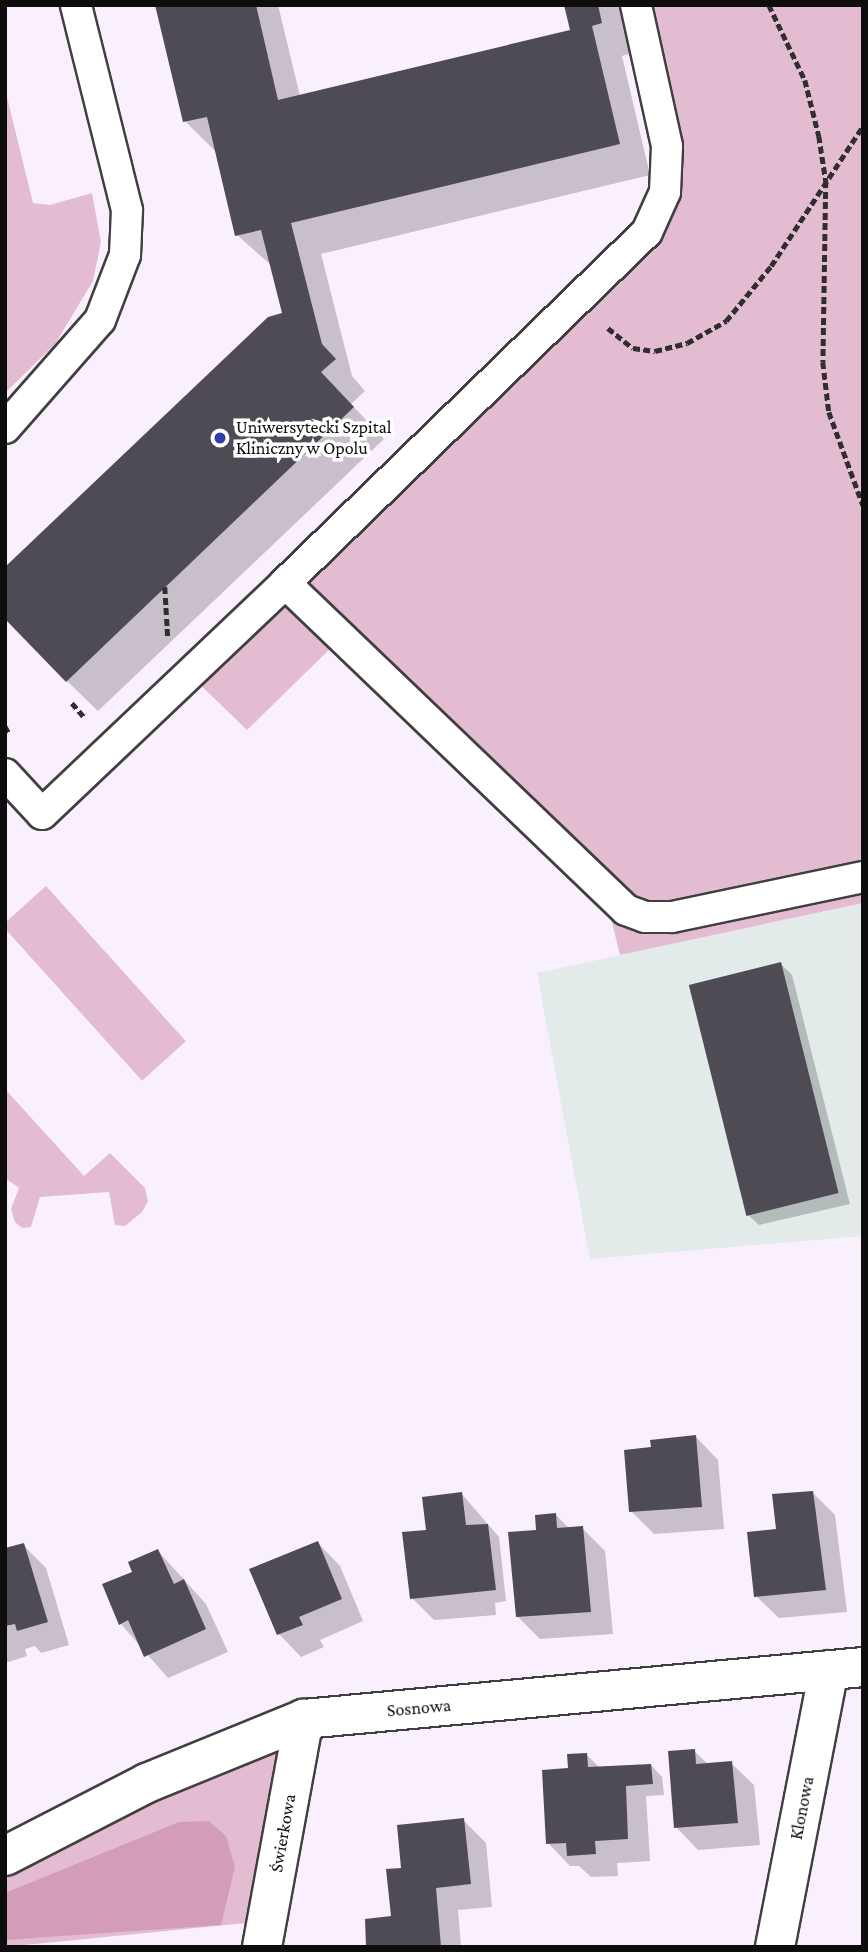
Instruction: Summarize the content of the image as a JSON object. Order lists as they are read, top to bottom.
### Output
{
  "streets": {
    "street": ["Sosnowa", "Klonowa", "Świerkowa"]
  },
  "crossings": [
    ["Sosnowa", "Klonowa"],
    ["Sosnowa", "Świerkowa"]
  ],
  "places": ["Uniwersytecki Szpital Kliniczny w Opolu"]
}
